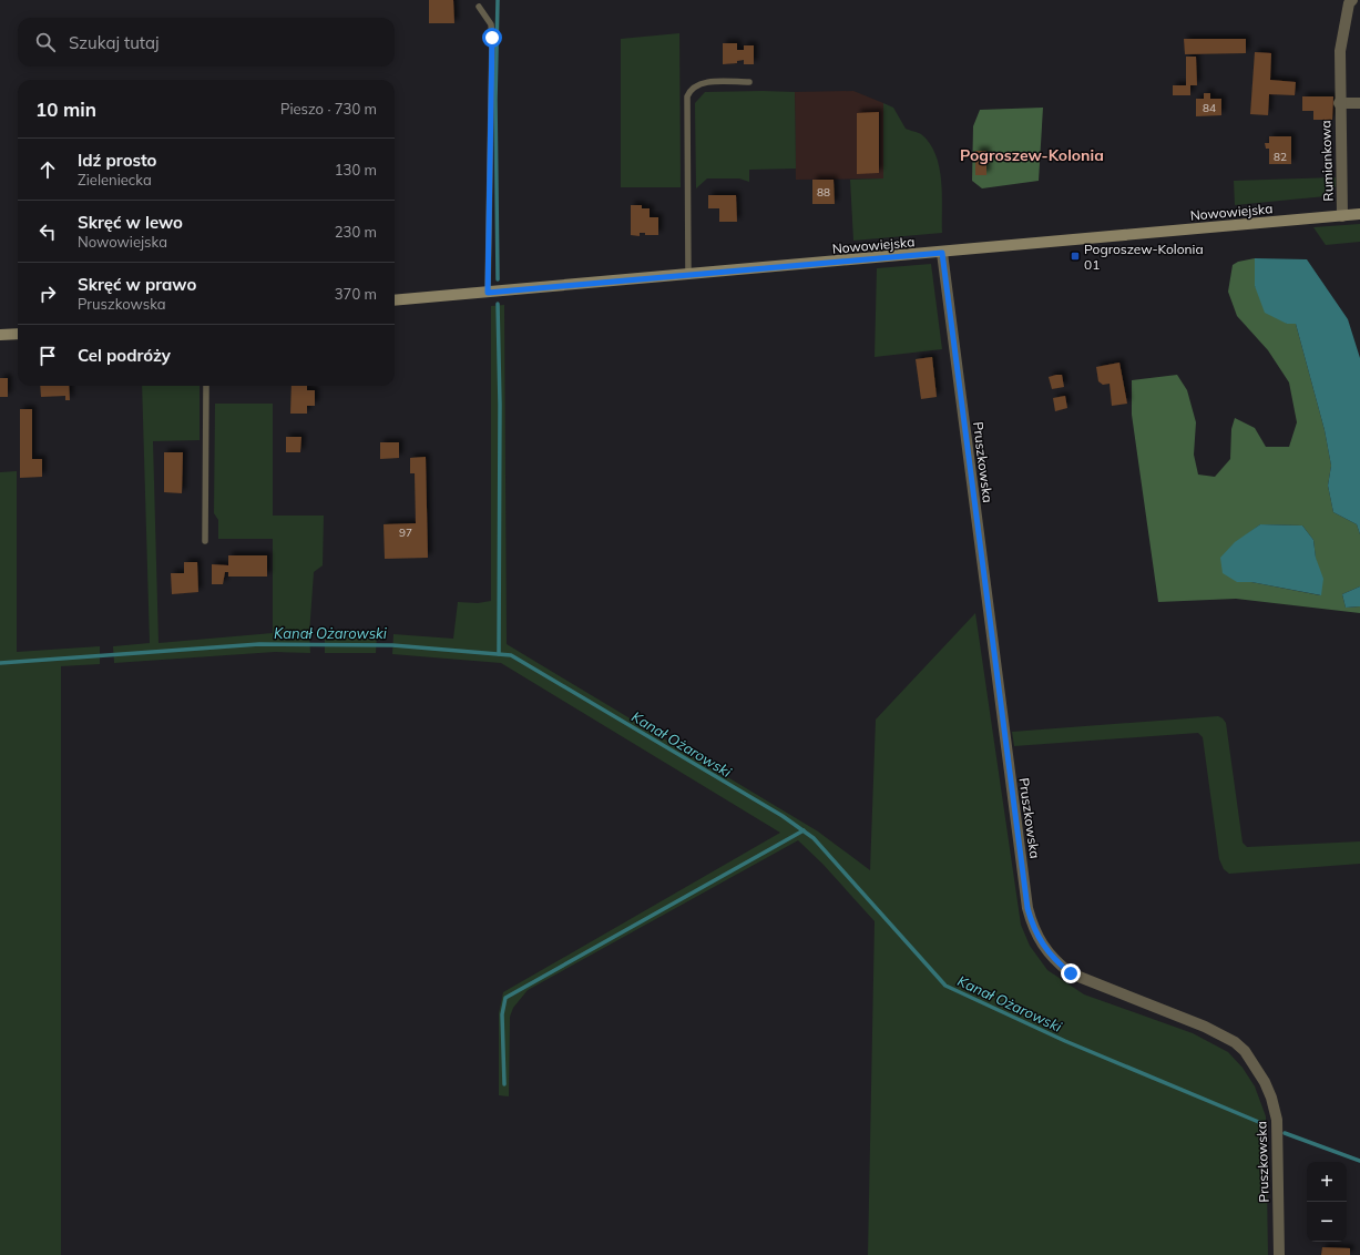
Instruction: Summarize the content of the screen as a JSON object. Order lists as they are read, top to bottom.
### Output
{
  "streets": {
    "street": ["Rumiankowa", "Nowowiejska", "Pruszkowska"]
  },
  "crossings": [
    ["Rumiankowa", "Nowowiejska"],
    ["Nowowiejska", "Pruszkowska"]
  ],
  "districts": ["Pogroszew-Kolonia"],
  "water": ["Kanał Ożarowski"],
  "places": {
    "transit": ["Pogroszew-Kolonia 01"]
  },
  "house_numbers": [
    "84",
    "82",
    "88",
    "97"
  ],
  "page": {
    "search": "Szukaj tutaj",
    "heading": ["10 min", "Pieszo · 730 m"],
    "list": [
      ["Idź prosto", "Zieleniecka", "130 m"],
      ["Skręć w lewo", "Nowowiejska", "230 m"],
      ["Skręć w prawo", "Pruszkowska", "370 m"],
      "Cel podróży"
    ],
    "map_buttons": ["+", "−"]
  }
}
